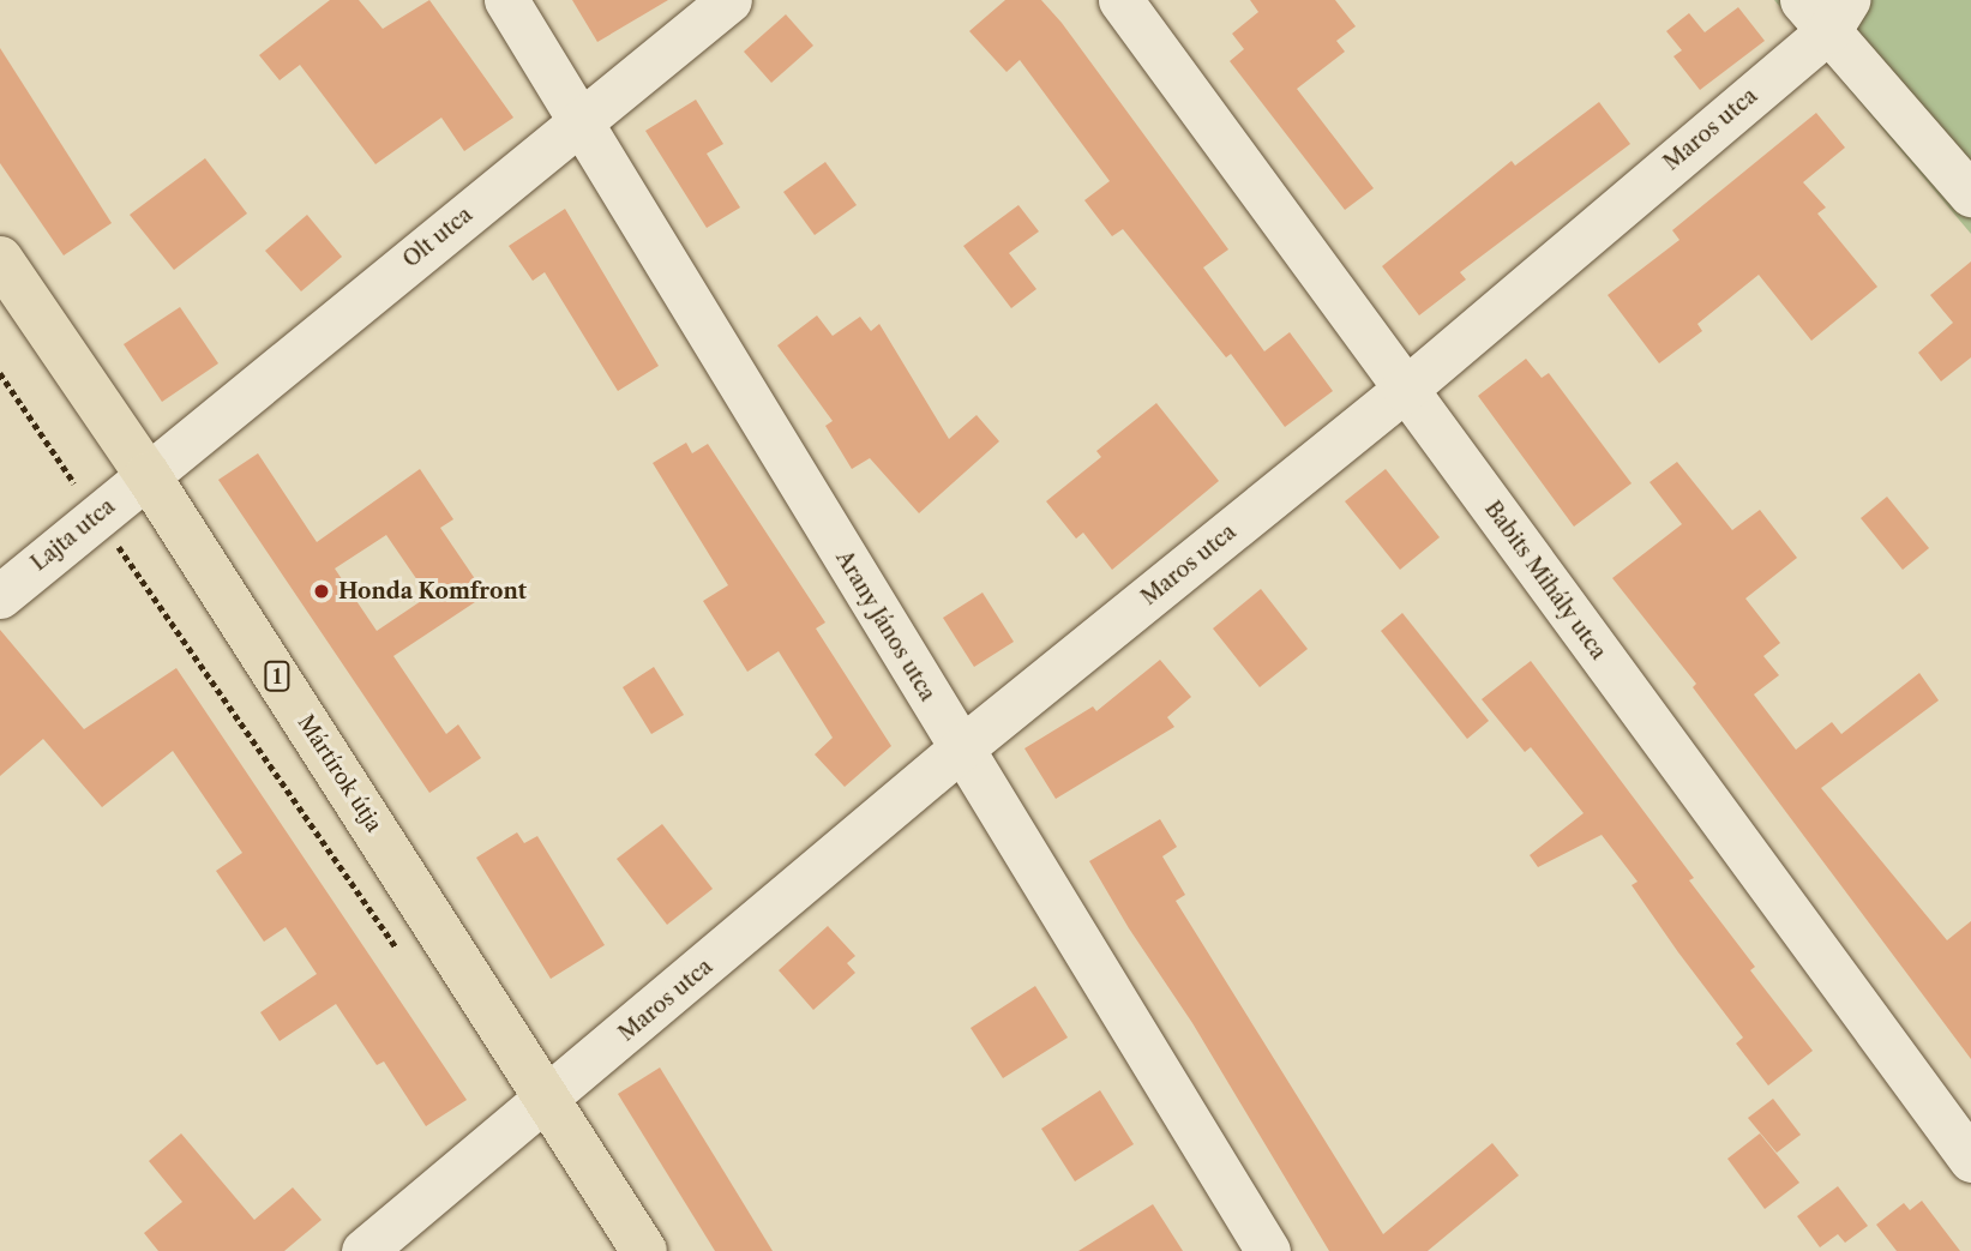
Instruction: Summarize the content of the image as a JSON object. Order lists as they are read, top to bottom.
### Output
{
  "streets": {
    "main road": ["1", "Mártírok útja"],
    "street": [
      "Maros utca",
      "Olt utca",
      "Lajta utca",
      "Babits Mihály utca",
      "Arany János utca"
    ]
  },
  "crossings": [
    ["Maros utca", "Babits Mihály utca"],
    ["Maros utca", "Arany János utca"],
    ["Maros utca", "Mártírok útja"],
    ["Olt utca", "Lajta utca"],
    ["Olt utca", "Arany János utca"],
    ["Olt utca", "Mártírok útja"],
    ["Lajta utca", "Mártírok útja"]
  ],
  "places": ["Honda Komfront"]
}
